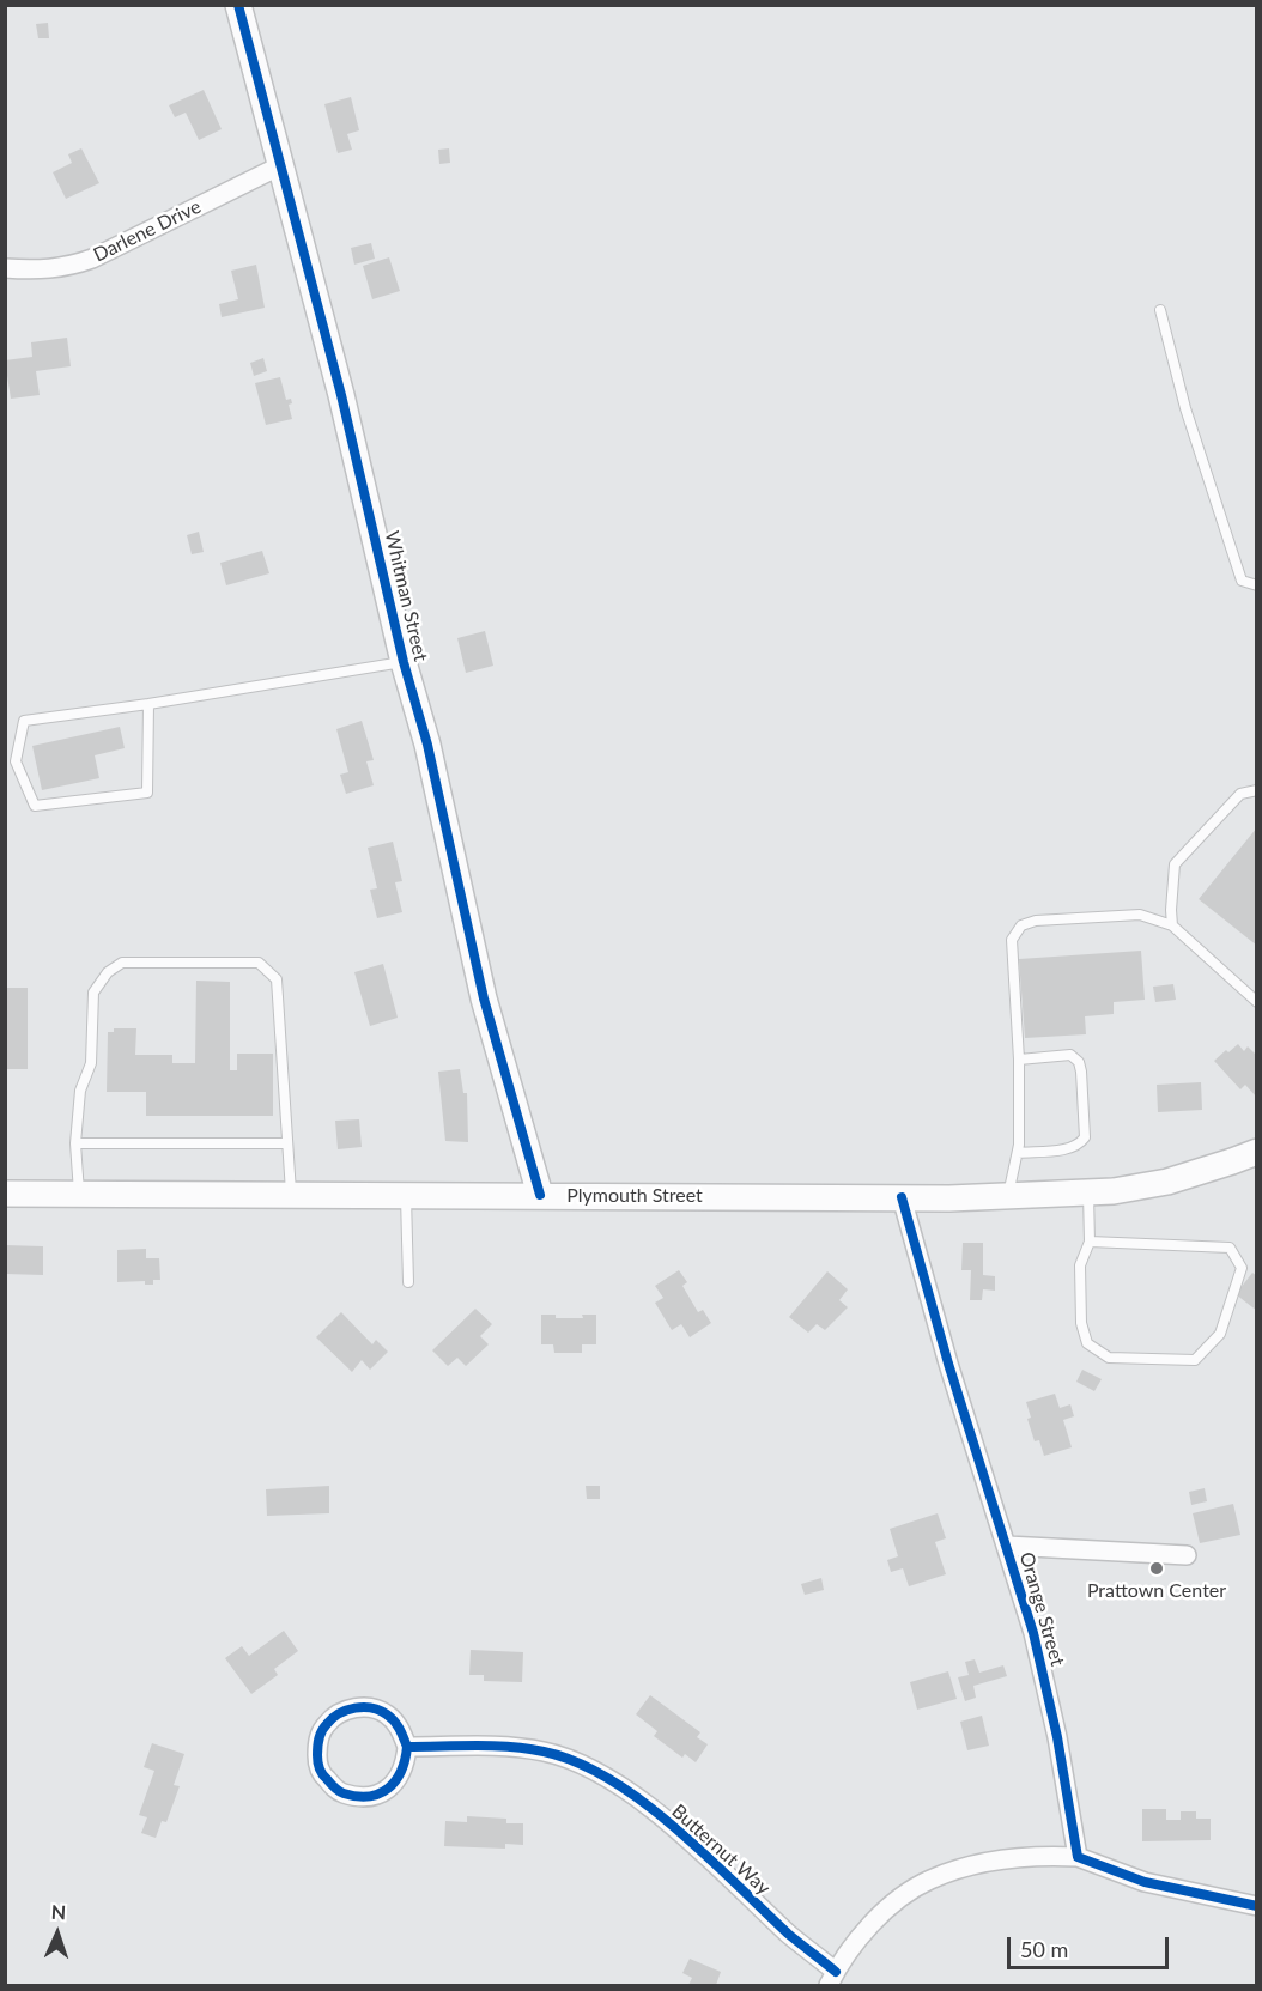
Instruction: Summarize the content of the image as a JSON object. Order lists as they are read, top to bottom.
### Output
{
  "streets": {
    "main road": ["Whitman Street", "Plymouth Street"],
    "street": ["Darlene Drive", "Orange Street", "Butternut Way"]
  },
  "crossings": [
    ["Darlene Drive", "Whitman Street"],
    ["Whitman Street", "Plymouth Street"],
    ["Plymouth Street", "Orange Street"]
  ],
  "places": ["Prattown Center"],
  "scale_bar": "50 m",
  "north": "top"
}
